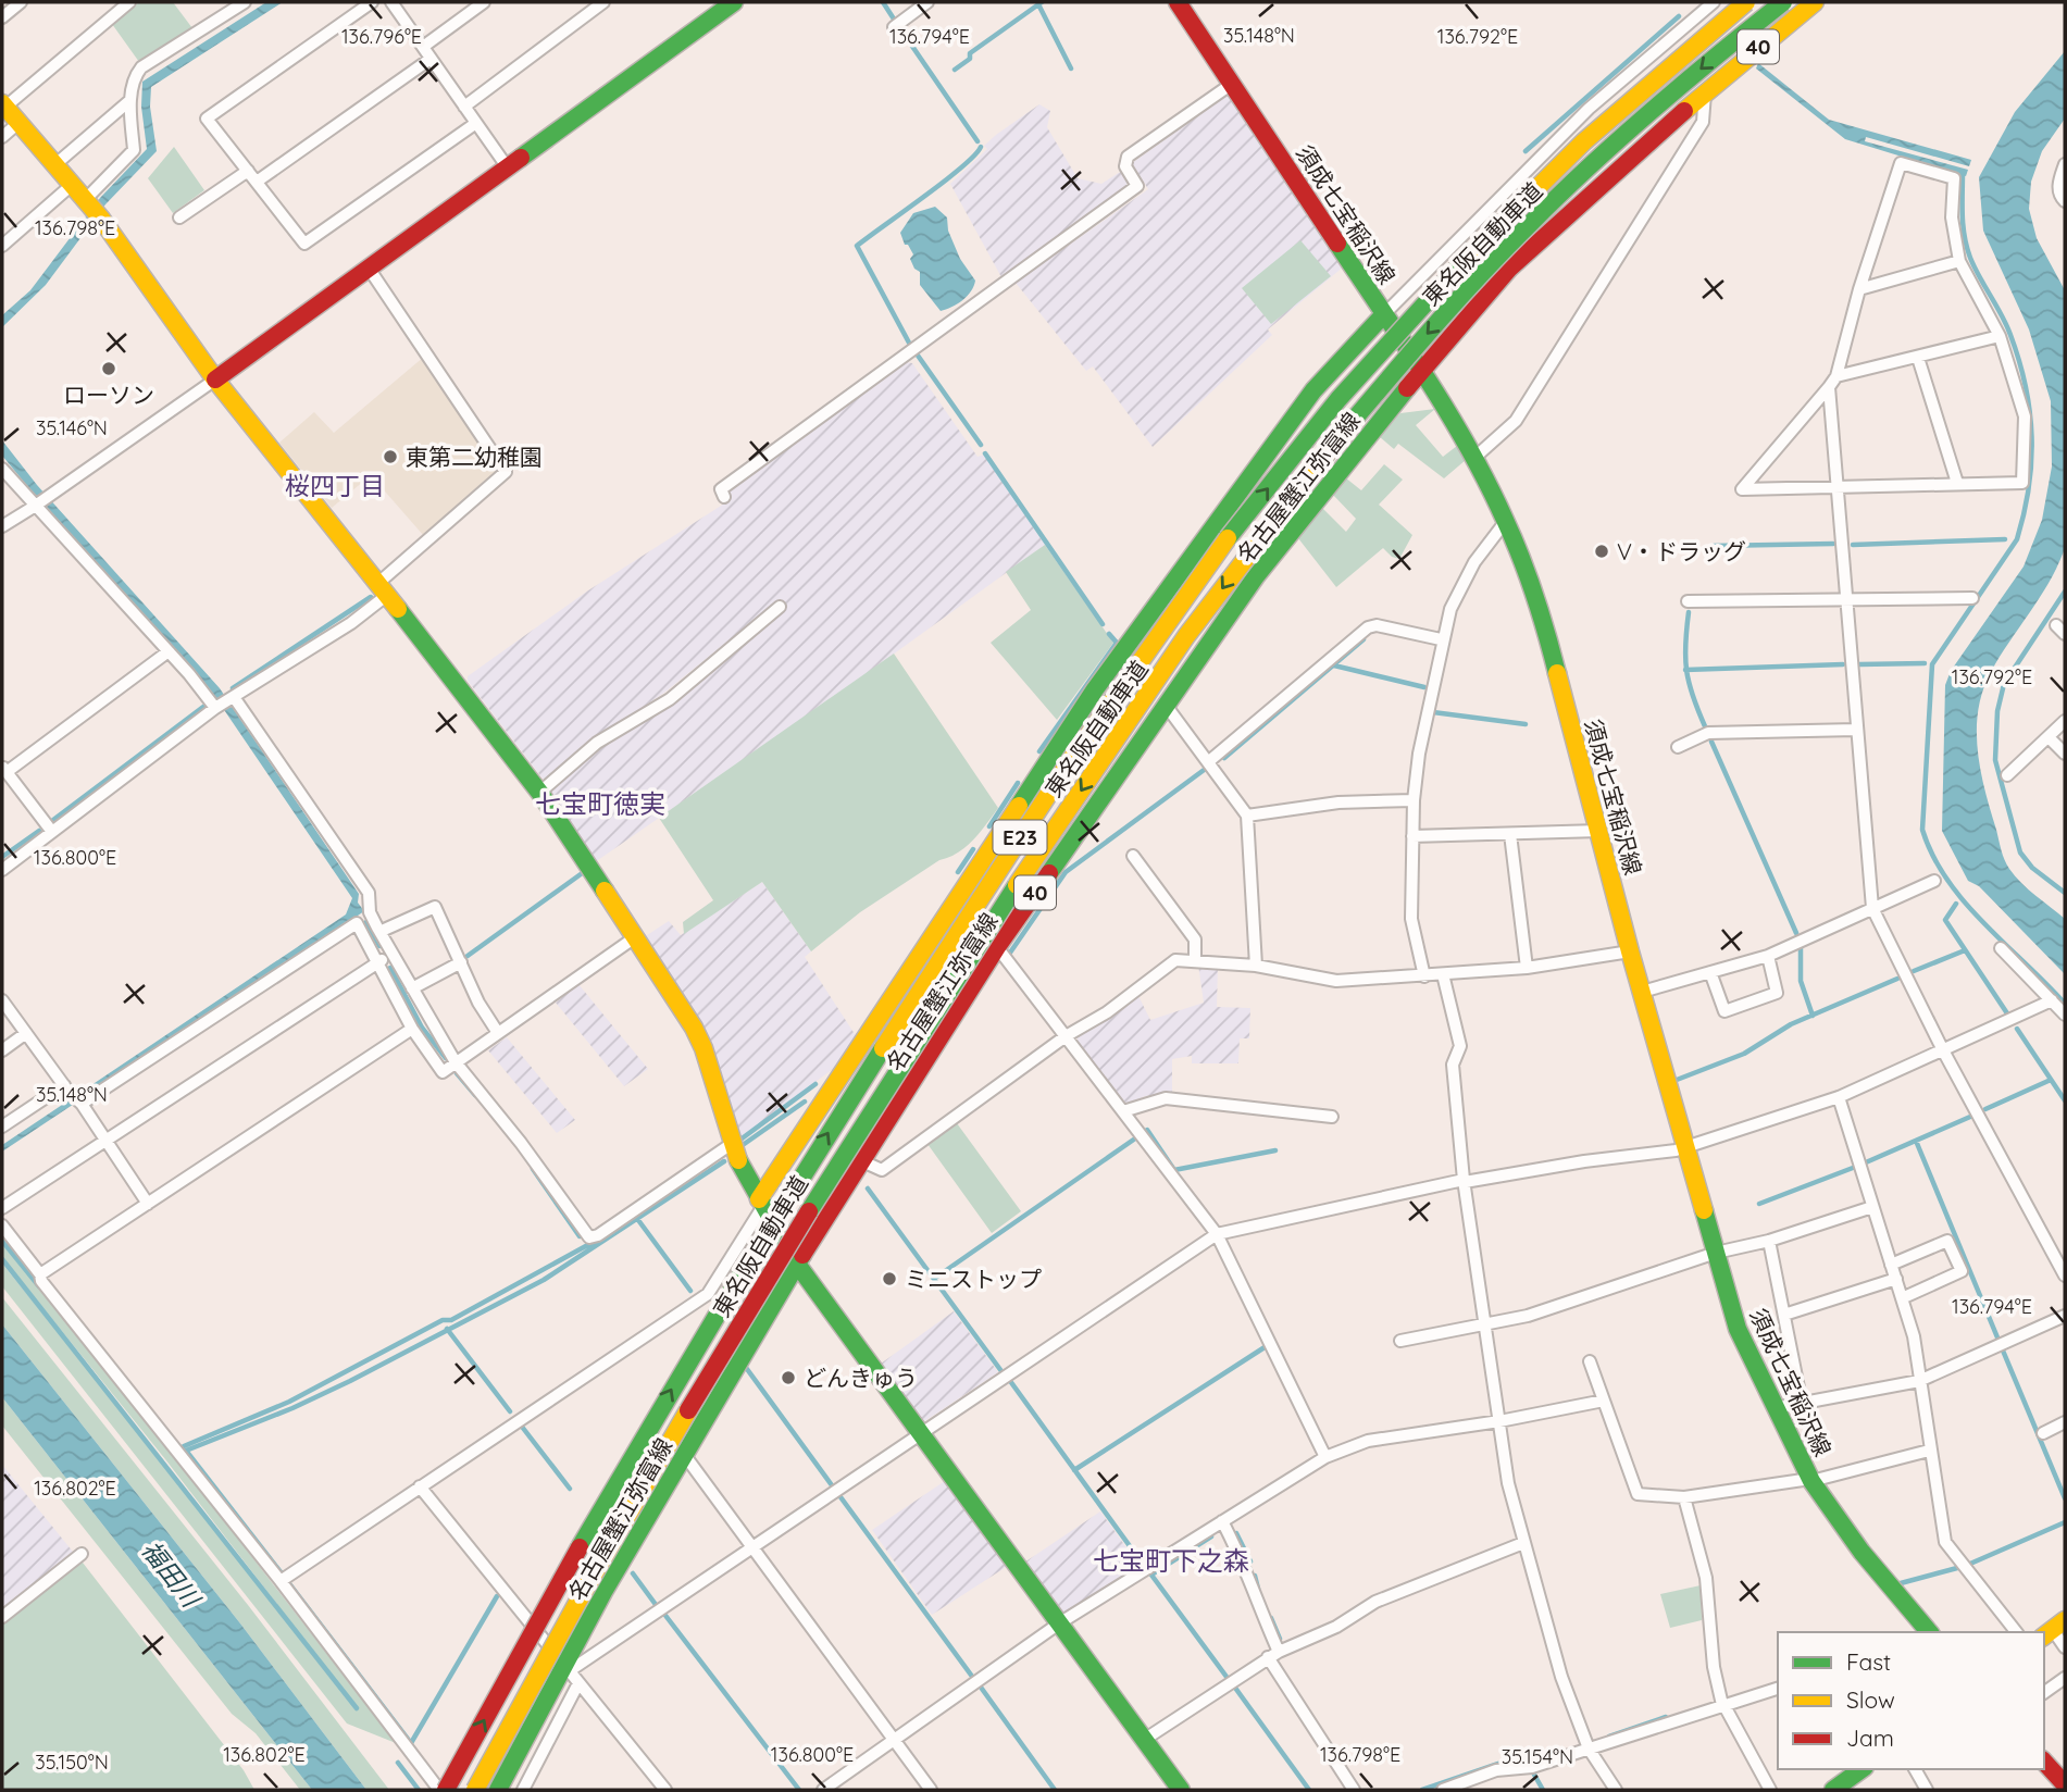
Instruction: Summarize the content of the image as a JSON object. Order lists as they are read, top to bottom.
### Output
{
  "streets": {
    "main road": [
      "40",
      "須成七宝稲沢線",
      "東名阪自動車道",
      "名古屋蟹江弥富線",
      "E23"
    ]
  },
  "crossings": [
    ["須成七宝稲沢線", "名古屋蟹江弥富線"]
  ],
  "districts": ["桜四丁目", "七宝町徳実", "七宝町下之森"],
  "water": ["福田川"],
  "places": [
    "ローソン",
    "東第二幼稚園",
    "V・ドラッグ",
    "ミニストップ",
    "どんきゅう"
  ],
  "legend": ["Fast", "Slow", "Jam"],
  "coordinates": [
    "35.148°N",
    "136.796°E",
    "136.794°E",
    "136.792°E",
    "136.798°E",
    "35.146°N",
    "136.800°E",
    "136.802°E",
    "35.154°N",
    "35.150°N"
  ]
}
